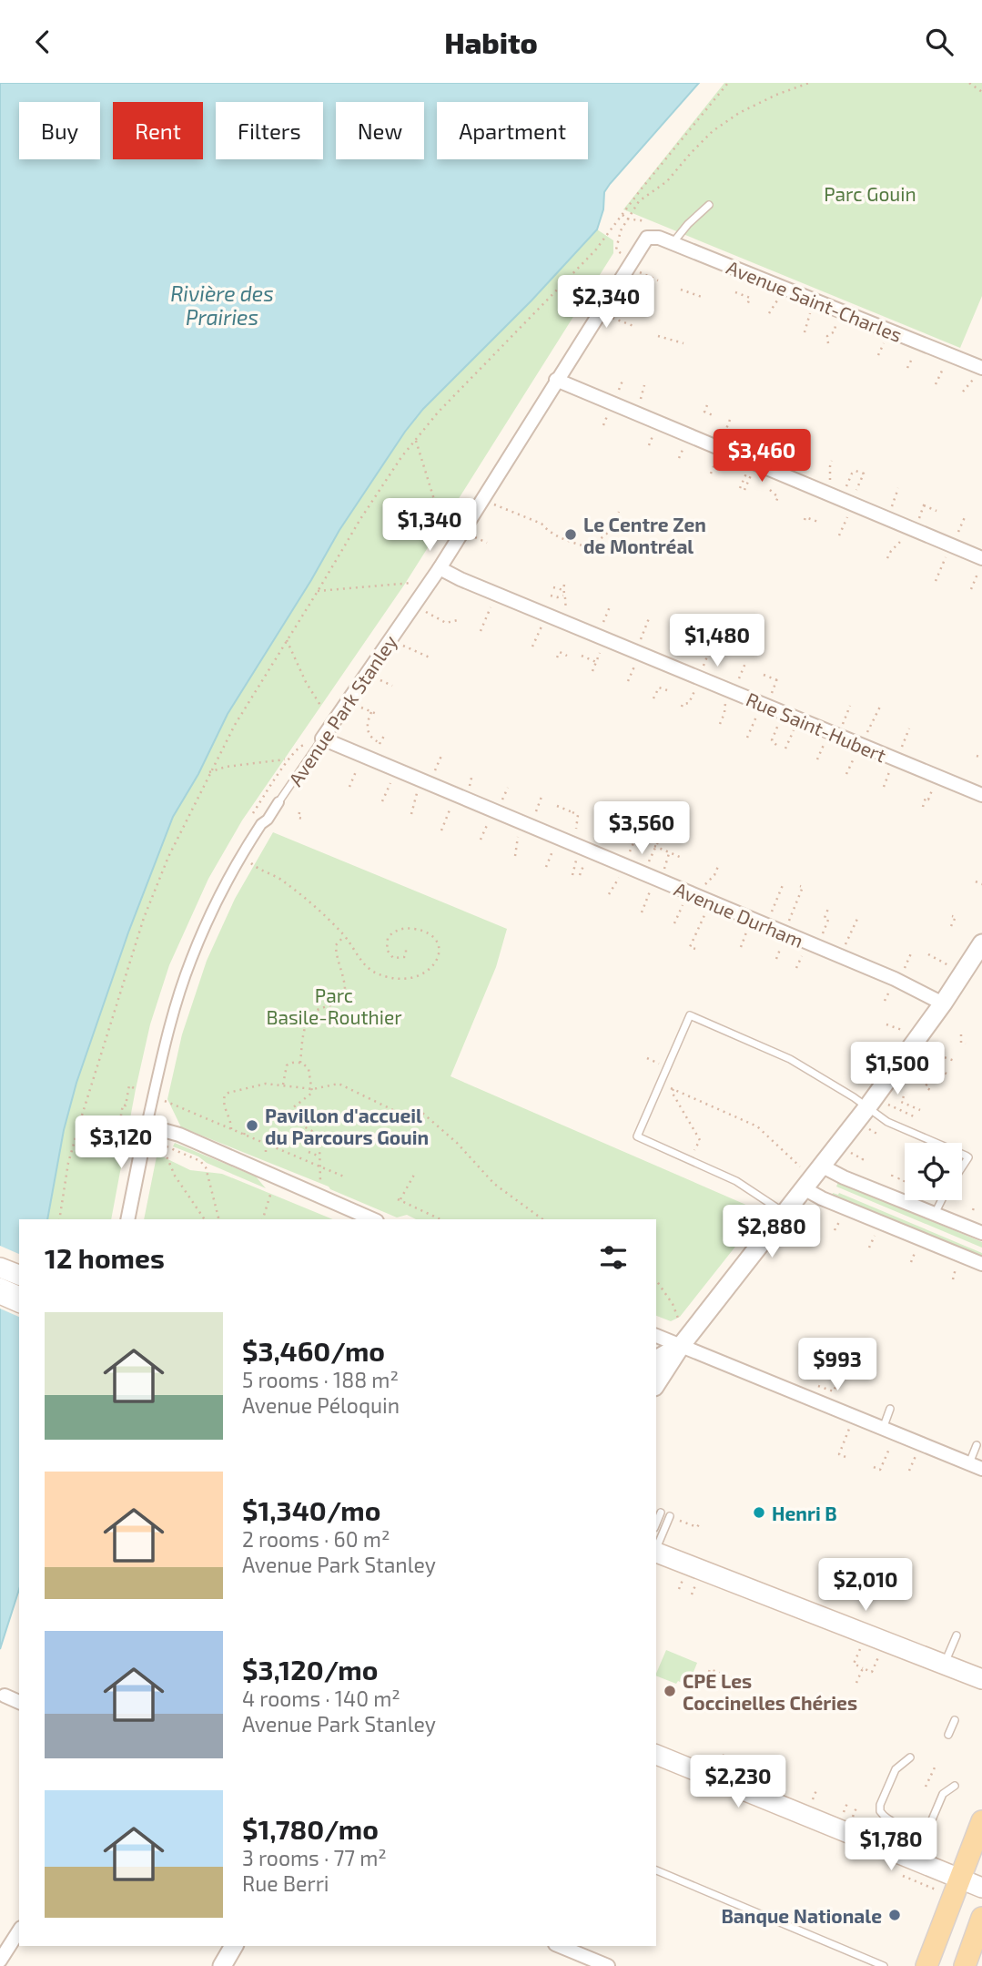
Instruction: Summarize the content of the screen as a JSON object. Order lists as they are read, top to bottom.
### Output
{
  "streets": {
    "street": [
      "Avenue Saint-Charles",
      "Avenue Park Stanley",
      "Rue Saint-Hubert",
      "Avenue Durham"
    ]
  },
  "crossings": [
    ["Avenue Saint-Charles", "Avenue Park Stanley"],
    ["Avenue Park Stanley", "Rue Saint-Hubert"],
    ["Avenue Park Stanley", "Avenue Durham"]
  ],
  "water": ["Rivière des Prairies"],
  "parks": ["Parc Gouin", "Parc Basile-Routhier"],
  "places": [
    "Le Centre Zen de Montréal",
    "Pavillon d'accueil du Parcours Gouin",
    "Henri B",
    "CPE Les Coccinelles Chéries",
    "Banque Nationale"
  ],
  "page": {
    "header": "Habito",
    "chip": [
      "Buy",
      "Rent",
      "Filters",
      "New",
      "Apartment"
    ],
    "price": [
      "$2,340",
      "$3,460",
      "$1,340",
      "$1,480",
      "$3,560",
      "$1,500",
      "$3,120",
      "$2,880",
      "$993",
      "$2,010",
      "$2,230",
      "$1,780"
    ],
    "heading": "12 homes",
    "list": [
      {
        "name": "$3,460/mo",
        "note": "5 rooms · 188 m² · Avenue Péloquin"
      },
      {
        "name": "$1,340/mo",
        "note": "2 rooms · 60 m² · Avenue Park Stanley"
      },
      {
        "name": "$3,120/mo",
        "note": "4 rooms · 140 m² · Avenue Park Stanley"
      },
      {
        "name": "$1,780/mo",
        "note": "3 rooms · 77 m² · Rue Berri"
      }
    ]
  }
}
